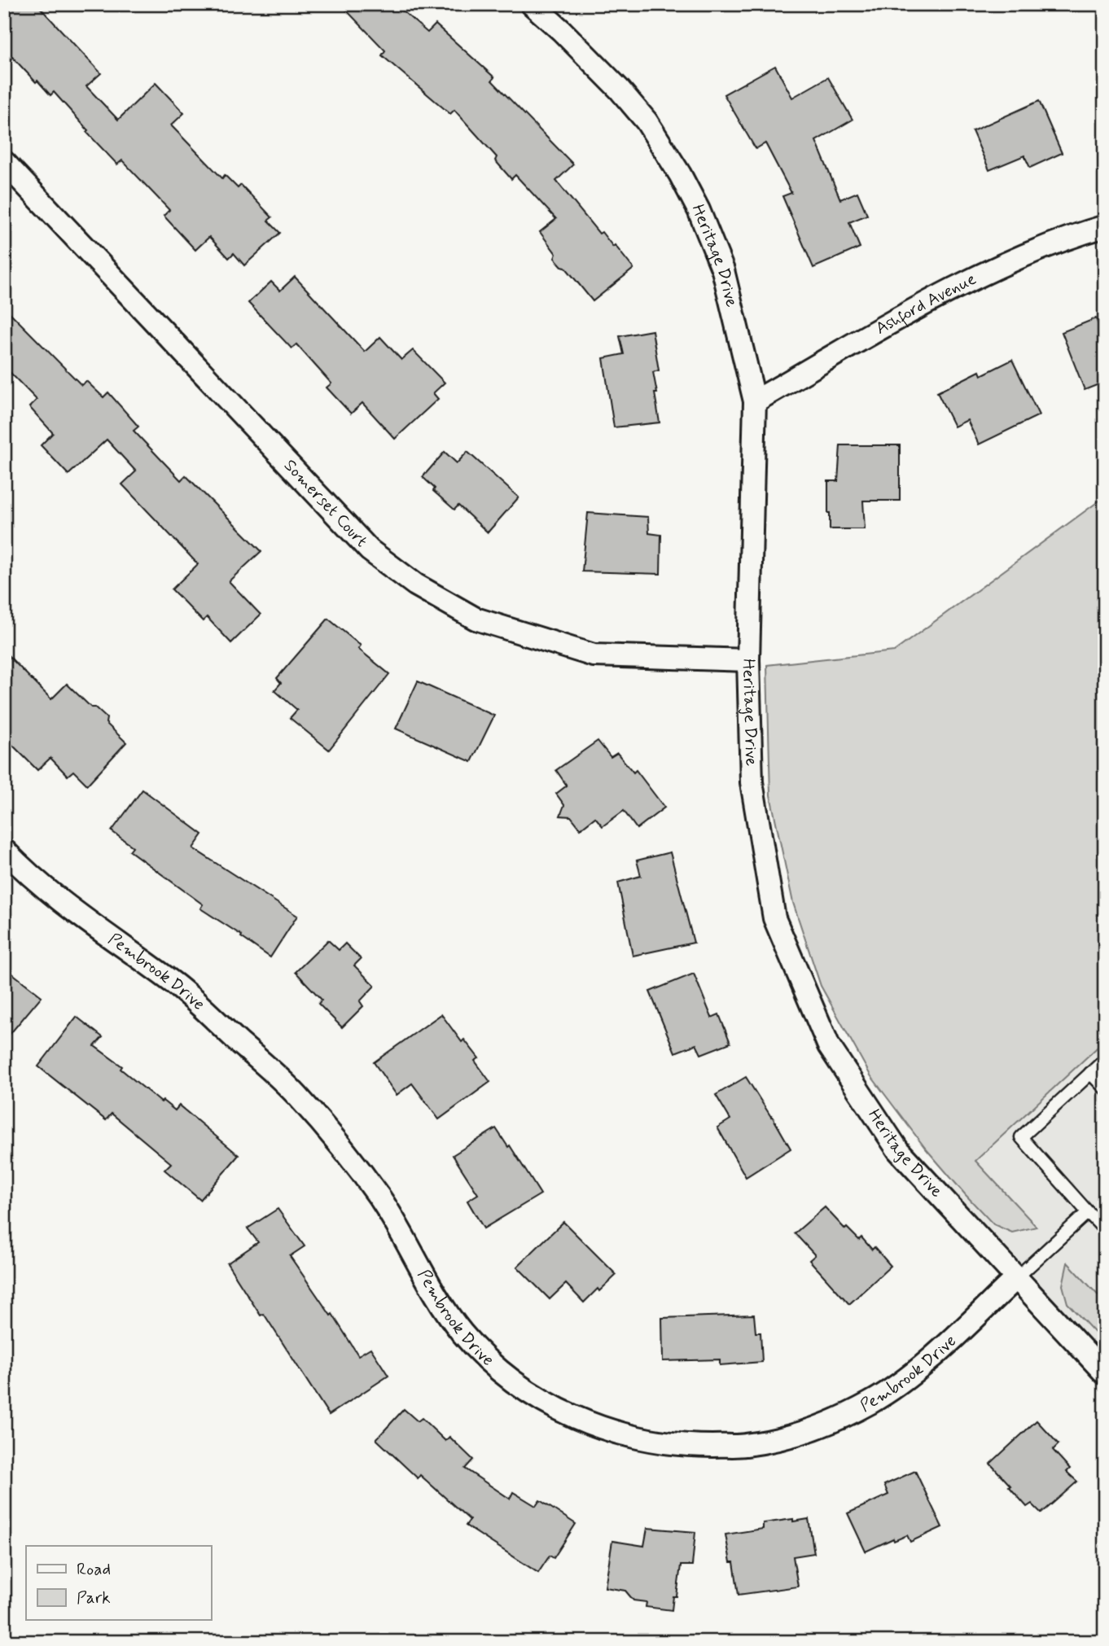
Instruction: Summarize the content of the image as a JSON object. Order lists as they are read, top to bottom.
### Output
{
  "streets": {
    "street": [
      "Heritage Drive",
      "Ashford Avenue",
      "Somerset Court",
      "Pembrook Drive"
    ]
  },
  "crossings": [
    ["Heritage Drive", "Ashford Avenue"],
    ["Heritage Drive", "Somerset Court"],
    ["Heritage Drive", "Pembrook Drive"]
  ],
  "legend": ["Road", "Park"]
}
